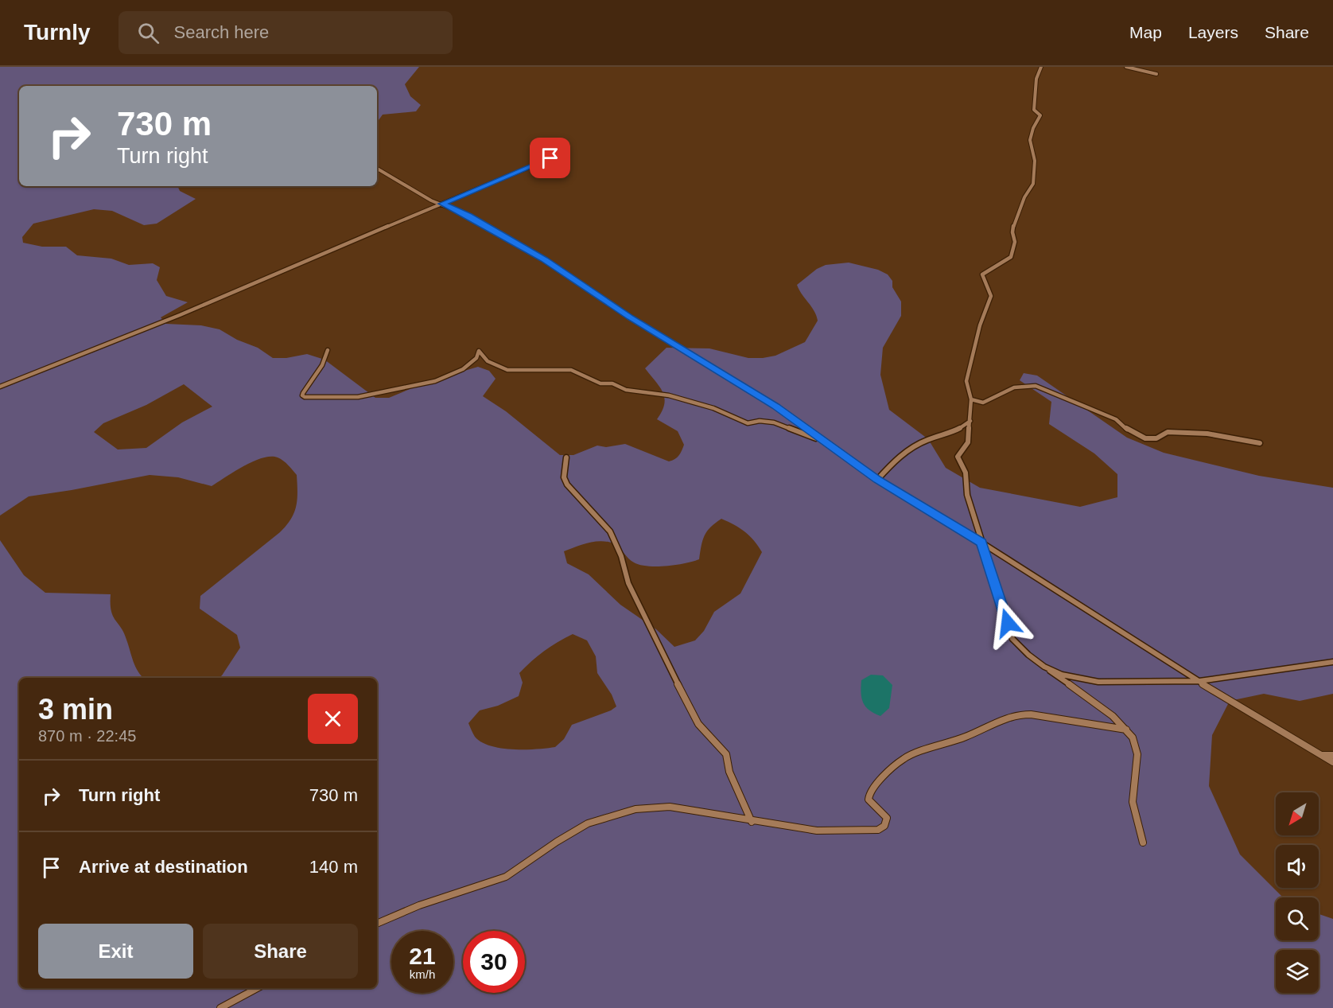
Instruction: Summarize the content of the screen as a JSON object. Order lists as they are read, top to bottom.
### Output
{
  "north": "bottom left",
  "page": {
    "header": "Turnly",
    "search": "Search here",
    "nav": ["Map", "Layers", "Share"],
    "turn": ["730 m", "Turn right"],
    "heading": ["3 min", "870 m · 22:45"],
    "list": [
      {
        "name": "Turn right",
        "value": "730 m"
      },
      {
        "name": "Arrive at destination",
        "value": "140 m"
      }
    ],
    "buttons": ["Exit", "Share"],
    "speed": "21 km/h",
    "limit": "30"
  }
}
